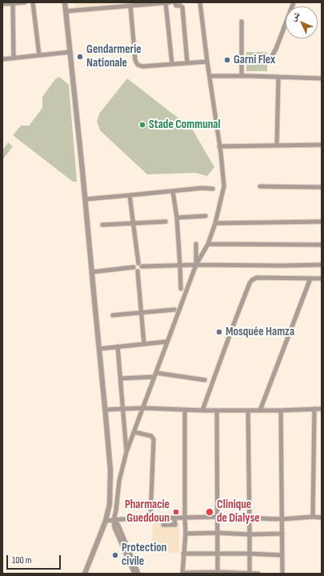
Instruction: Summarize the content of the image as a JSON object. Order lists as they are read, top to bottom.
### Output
{
  "places": [
    "Gendarmerie Nationale",
    "Garni Flex",
    "Stade Communal",
    "Mosquée Hamza",
    "Pharmacie Gueddoun",
    "Clinique de Dialyse",
    "Protection civile"
  ],
  "scale_bar": "100 m",
  "north": "top left"
}
